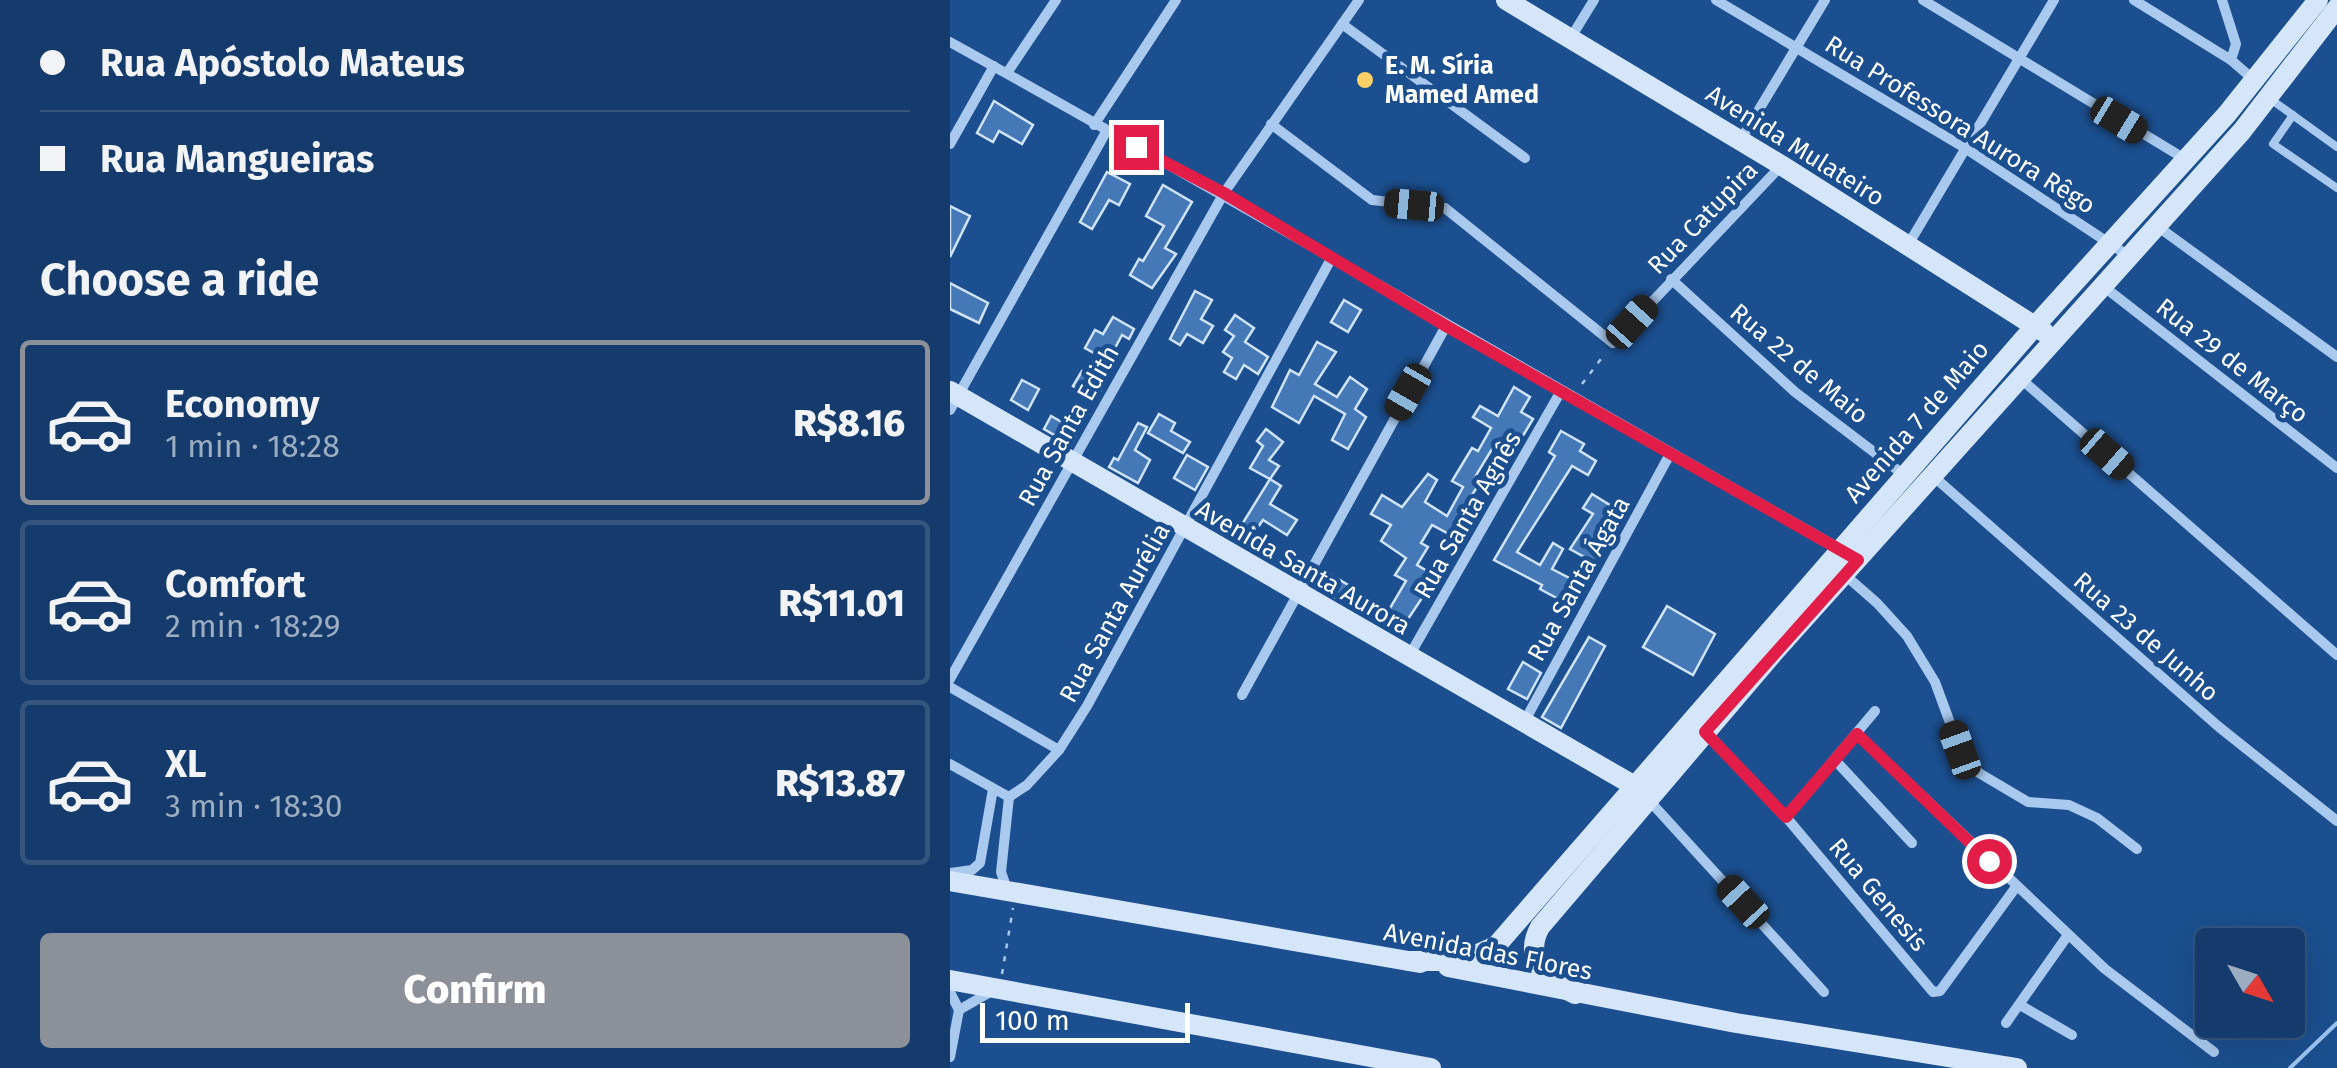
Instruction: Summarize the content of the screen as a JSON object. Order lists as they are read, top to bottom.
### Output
{
  "streets": {
    "main road": [
      "Avenida Mulateiro",
      "Avenida 7 de Maio",
      "Avenida Santa Aurora",
      "Avenida das Flores"
    ],
    "street": [
      "Rua Professora Aurora Rêgo",
      "Rua Catupira",
      "Rua 29 de Março",
      "Rua 22 de Maio",
      "Rua Santa Edith",
      "Rua Santa Agnês",
      "Rua Santa Ágata",
      "Rua Santa Aurélia",
      "Rua 23 de Junho",
      "Rua Genesis"
    ]
  },
  "crossings": [
    ["Rua Professora Aurora Rêgo", "Avenida 7 de Maio"],
    ["Avenida Mulateiro", "Rua Catupira"],
    ["Avenida Mulateiro", "Avenida 7 de Maio"],
    ["Rua Catupira", "Rua 22 de Maio"],
    ["Rua 29 de Março", "Avenida 7 de Maio"],
    ["Rua 22 de Maio", "Avenida 7 de Maio"],
    ["Avenida 7 de Maio", "Avenida Santa Aurora"],
    ["Avenida 7 de Maio", "Rua 23 de Junho"],
    ["Avenida 7 de Maio", "Rua Genesis"],
    ["Avenida 7 de Maio", "Avenida das Flores"],
    ["Rua Santa Edith", "Avenida Santa Aurora"],
    ["Rua Santa Agnês", "Avenida Santa Aurora"],
    ["Avenida Santa Aurora", "Rua Santa Ágata"],
    ["Avenida Santa Aurora", "Rua Santa Aurélia"]
  ],
  "places": ["E. M. Síria Mamed Amed"],
  "scale_bar": "100 m",
  "north": "bottom right",
  "page": {
    "banner": ["Rua Apóstolo Mateus", "Rua Mangueiras"],
    "heading": "Choose a ride",
    "list": [
      {
        "name": "Economy",
        "note": "1 min · 18:28",
        "value": "R$8.16"
      },
      {
        "name": "Comfort",
        "note": "2 min · 18:29",
        "value": "R$11.01"
      },
      {
        "name": "XL",
        "note": "3 min · 18:30",
        "value": "R$13.87"
      }
    ],
    "buttons": "Confirm",
    "scale": "100 m"
  }
}
